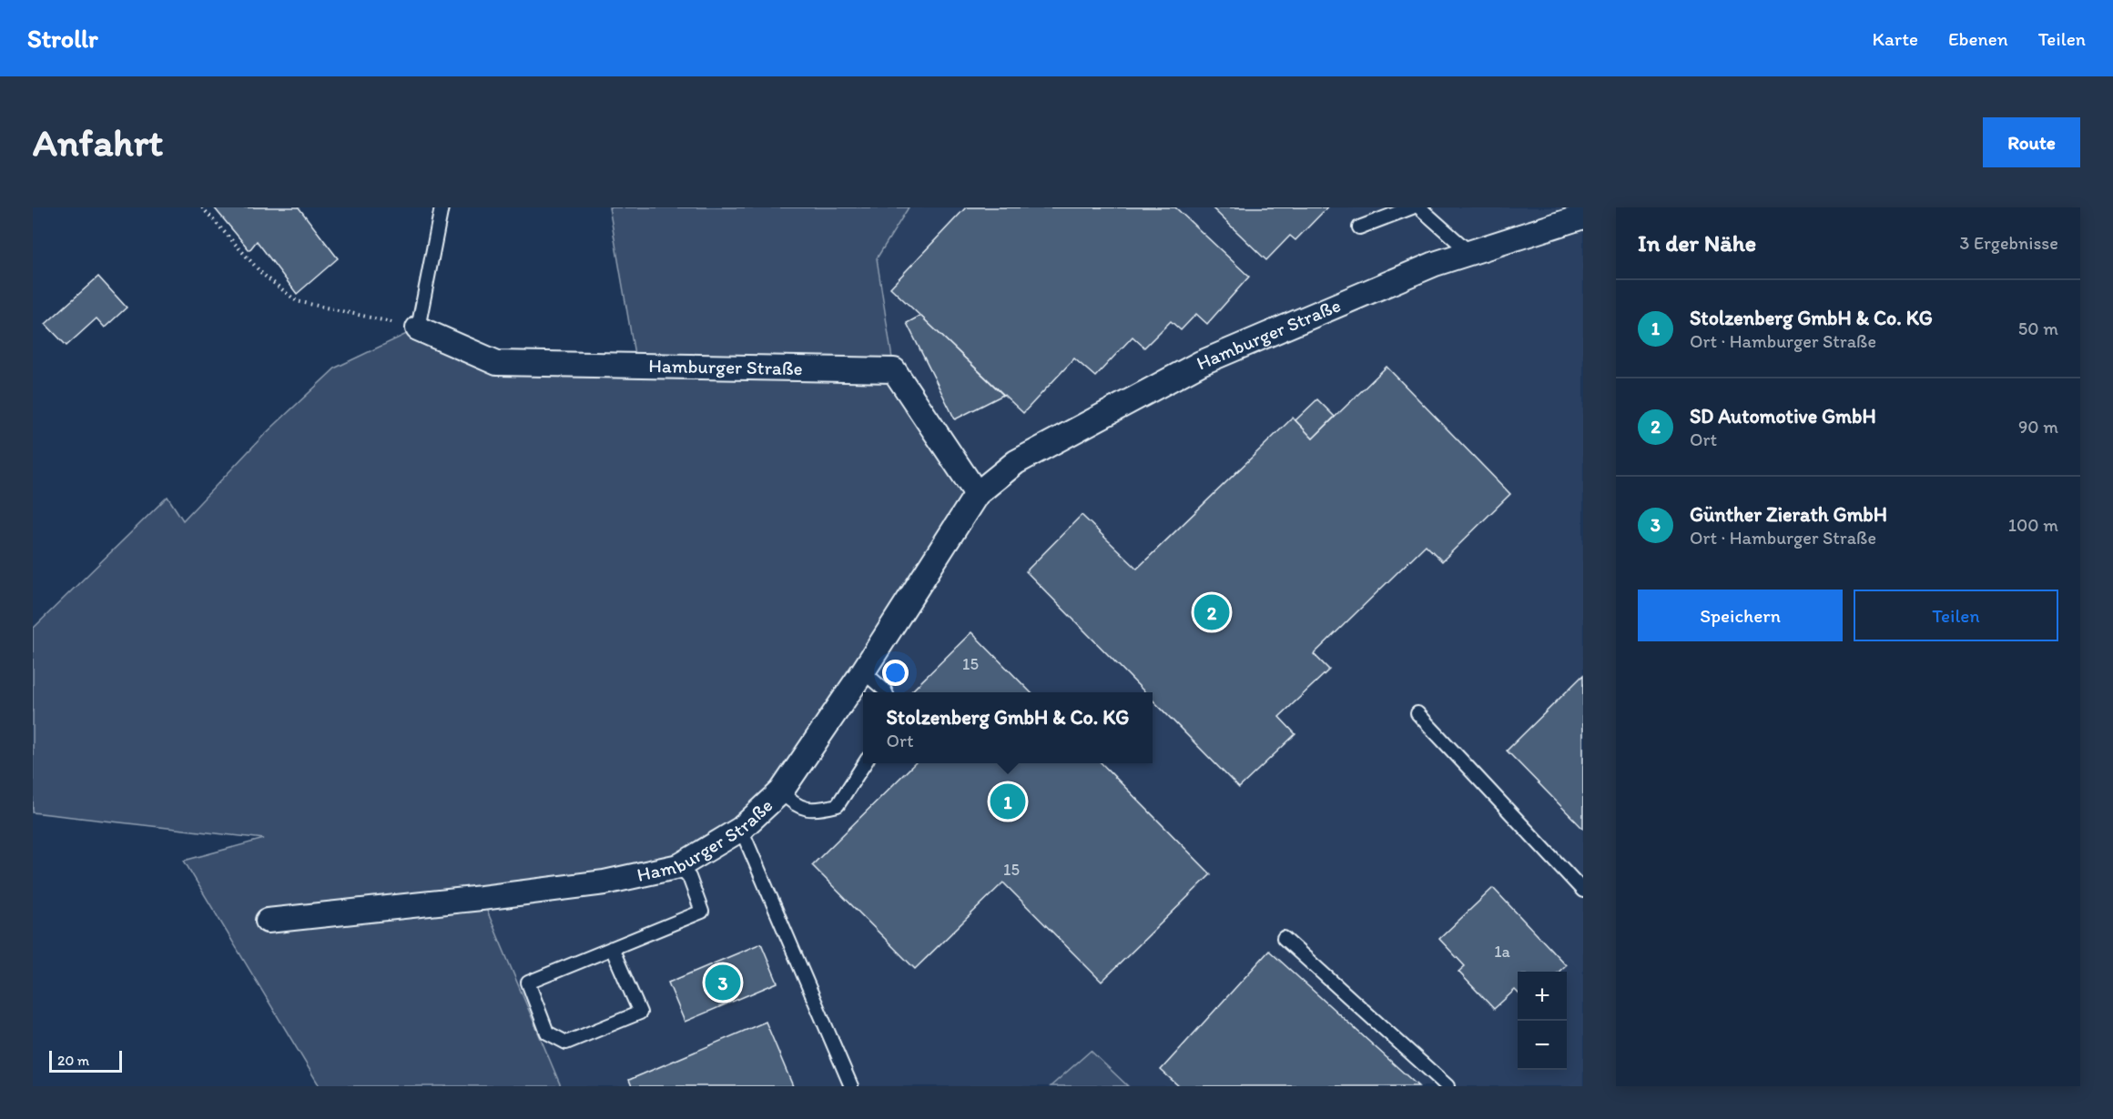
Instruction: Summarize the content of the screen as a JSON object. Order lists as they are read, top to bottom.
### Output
{
  "streets": {
    "street": ["Hamburger Straße"]
  },
  "house_numbers": ["15", "15", "1a"],
  "scale_bar": "20 m",
  "page": {
    "header": "Strollr",
    "nav": ["Karte", "Ebenen", "Teilen"],
    "buttons": [
      "Route",
      ["Speichern", "Teilen"]
    ],
    "title": "Anfahrt",
    "heading": ["In der Nähe", "3 Ergebnisse"],
    "list": [
      {
        "mark": "1",
        "name": "Stolzenberg GmbH & Co. KG",
        "note": "Ort · Hamburger Straße",
        "value": "50 m"
      },
      {
        "mark": "2",
        "name": "SD Automotive GmbH",
        "note": "Ort",
        "value": "90 m"
      },
      {
        "mark": "3",
        "name": "Günther Zierath GmbH",
        "note": "Ort · Hamburger Straße",
        "value": "100 m"
      }
    ],
    "pins": ["2", "1", "3"],
    "popup": ["Stolzenberg GmbH & Co. KG", "Ort"],
    "map_buttons": ["+", "−"],
    "scale": "20 m"
  }
}
